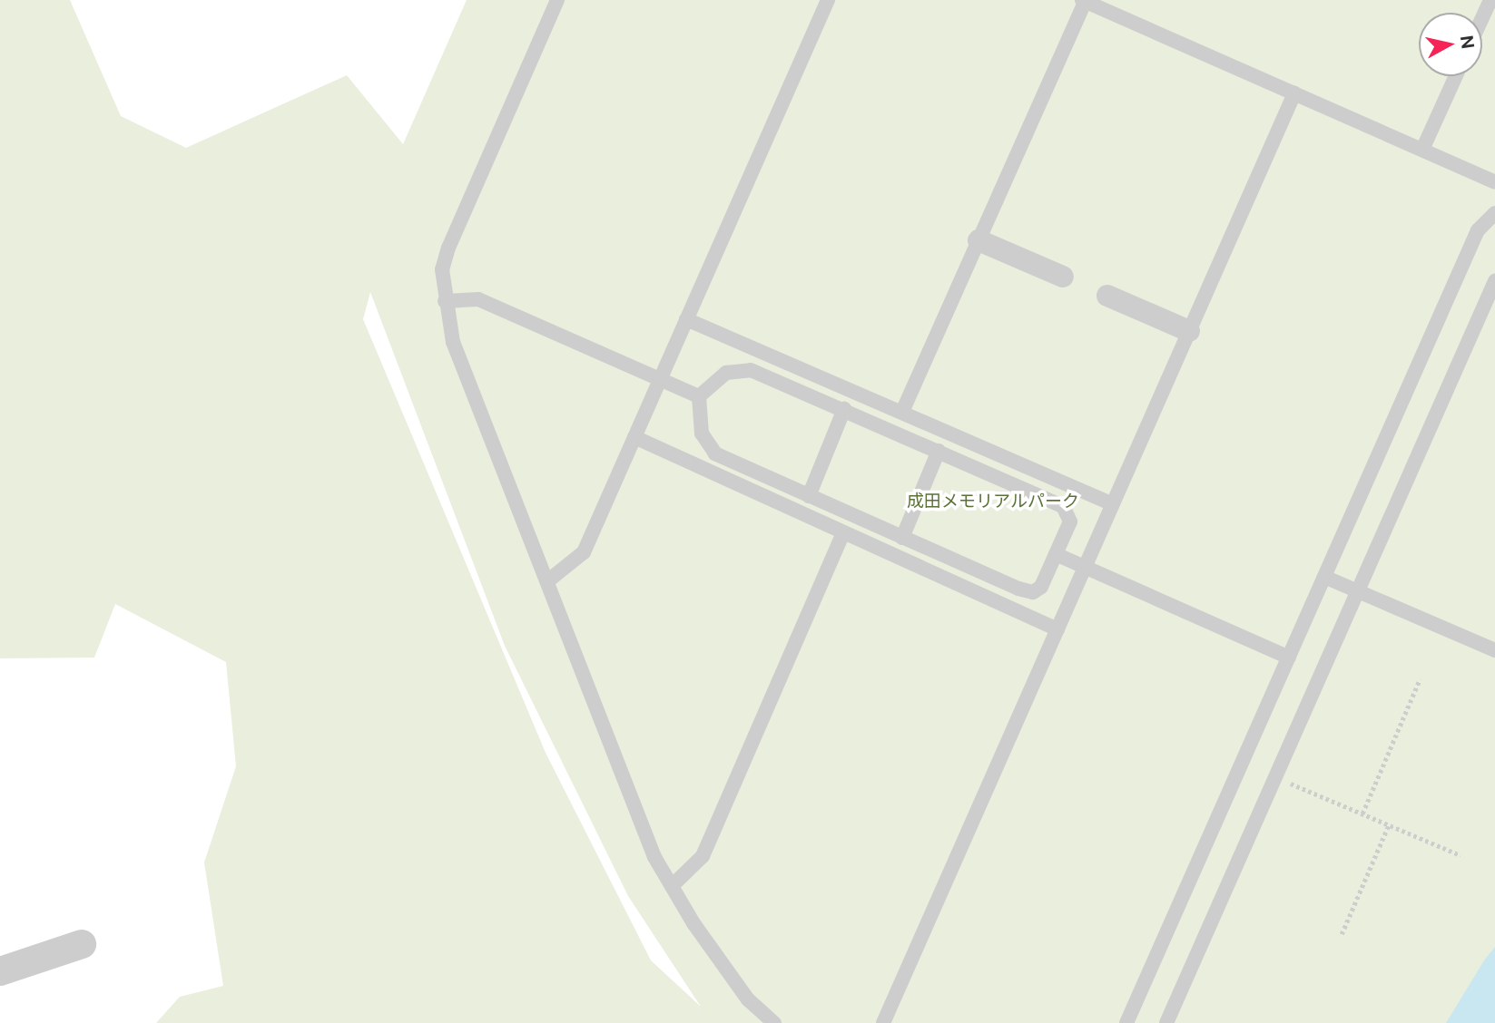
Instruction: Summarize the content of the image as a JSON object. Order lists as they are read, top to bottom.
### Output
{
  "parks": ["成田メモリアルパーク"],
  "north": "right"
}
